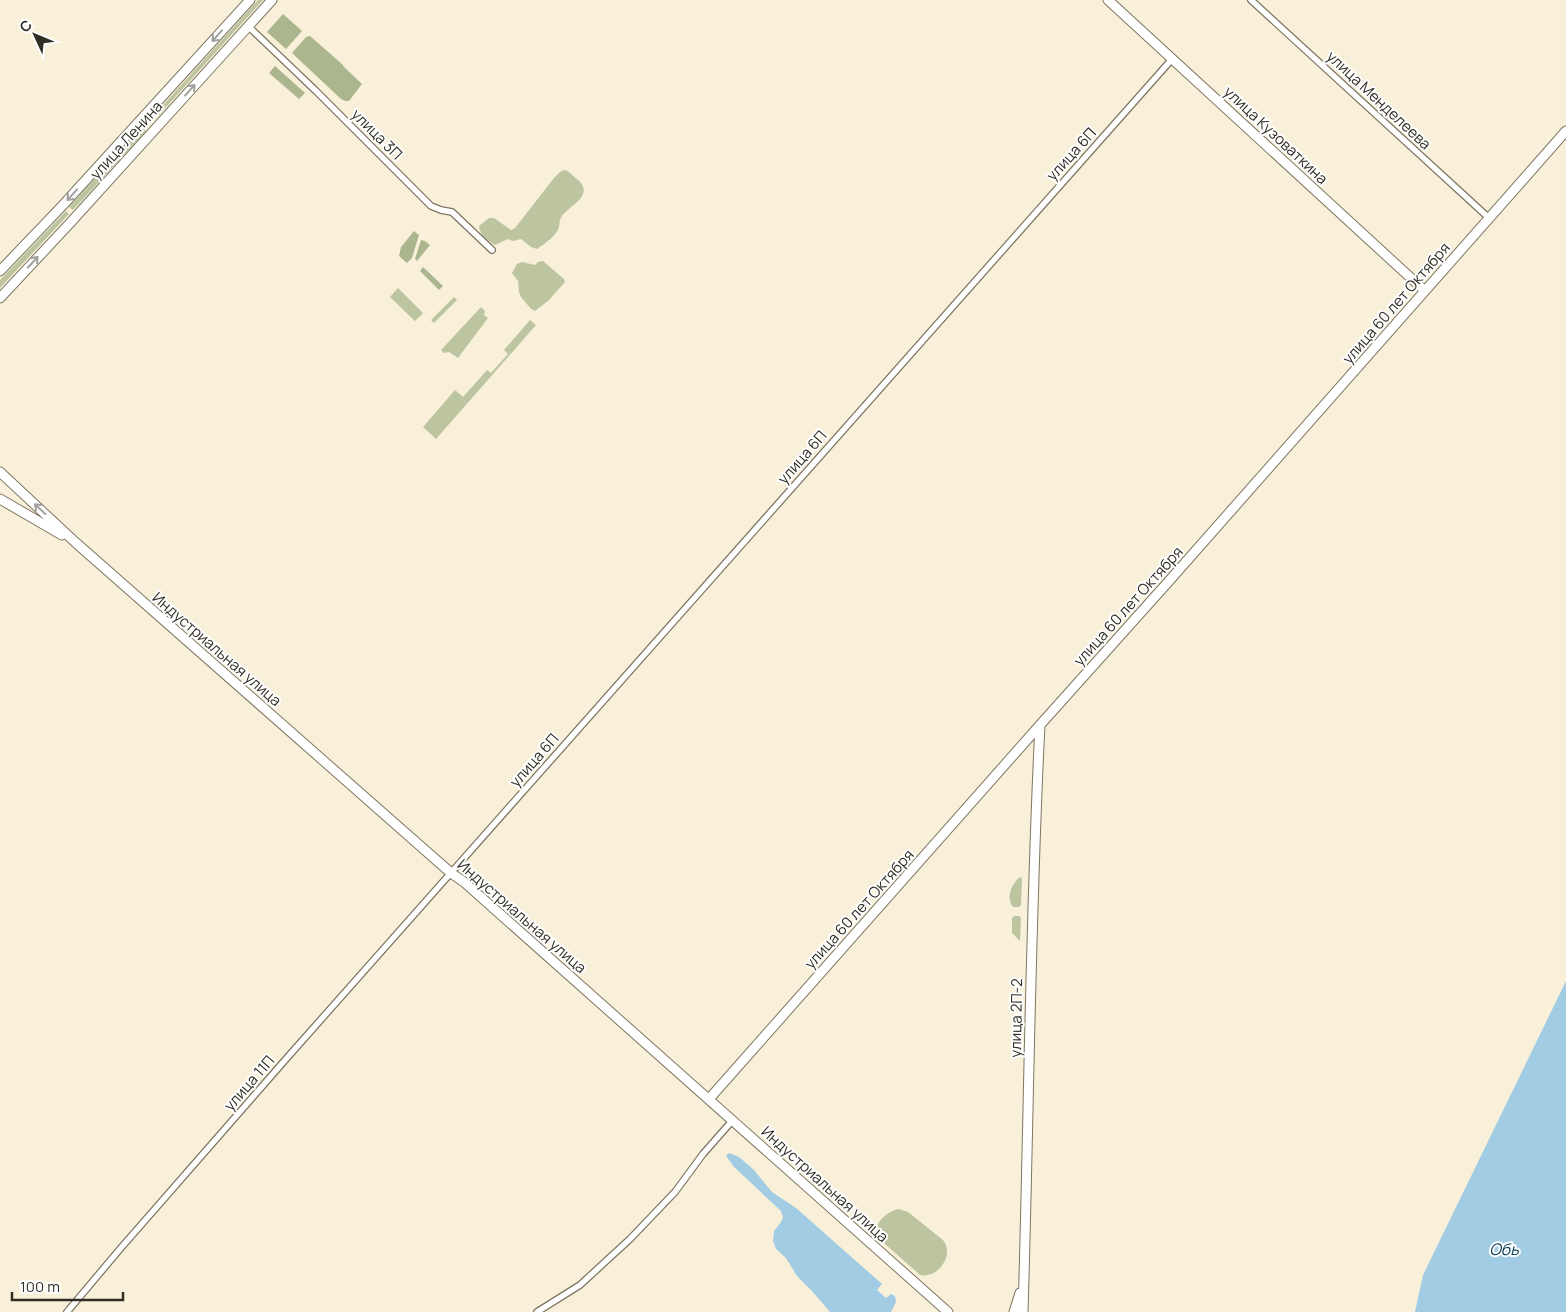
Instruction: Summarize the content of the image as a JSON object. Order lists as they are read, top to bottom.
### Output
{
  "streets": {
    "main road": [
      "улица Кузоваткина",
      "улица Ленина",
      "улица 60 лет Октября",
      "Индустриальная улица",
      "улица 2П-2"
    ],
    "street": [
      "улица Менделеева",
      "улица 3П",
      "улица 6П",
      "улица 11П"
    ]
  },
  "crossings": [
    ["улица Менделеева", "улица 60 лет Октября"],
    ["улица 3П", "улица Ленина"],
    ["улица Кузоваткина", "улица 6П"],
    ["улица Кузоваткина", "улица 60 лет Октября"],
    ["улица 6П", "Индустриальная улица"],
    ["улица 6П", "улица 11П"],
    ["улица 60 лет Октября", "Индустриальная улица"],
    ["улица 60 лет Октября", "улица 2П-2"],
    ["Индустриальная улица", "улица 11П"]
  ],
  "water": ["Обь"],
  "scale_bar": "100 m",
  "north": "top left"
}
